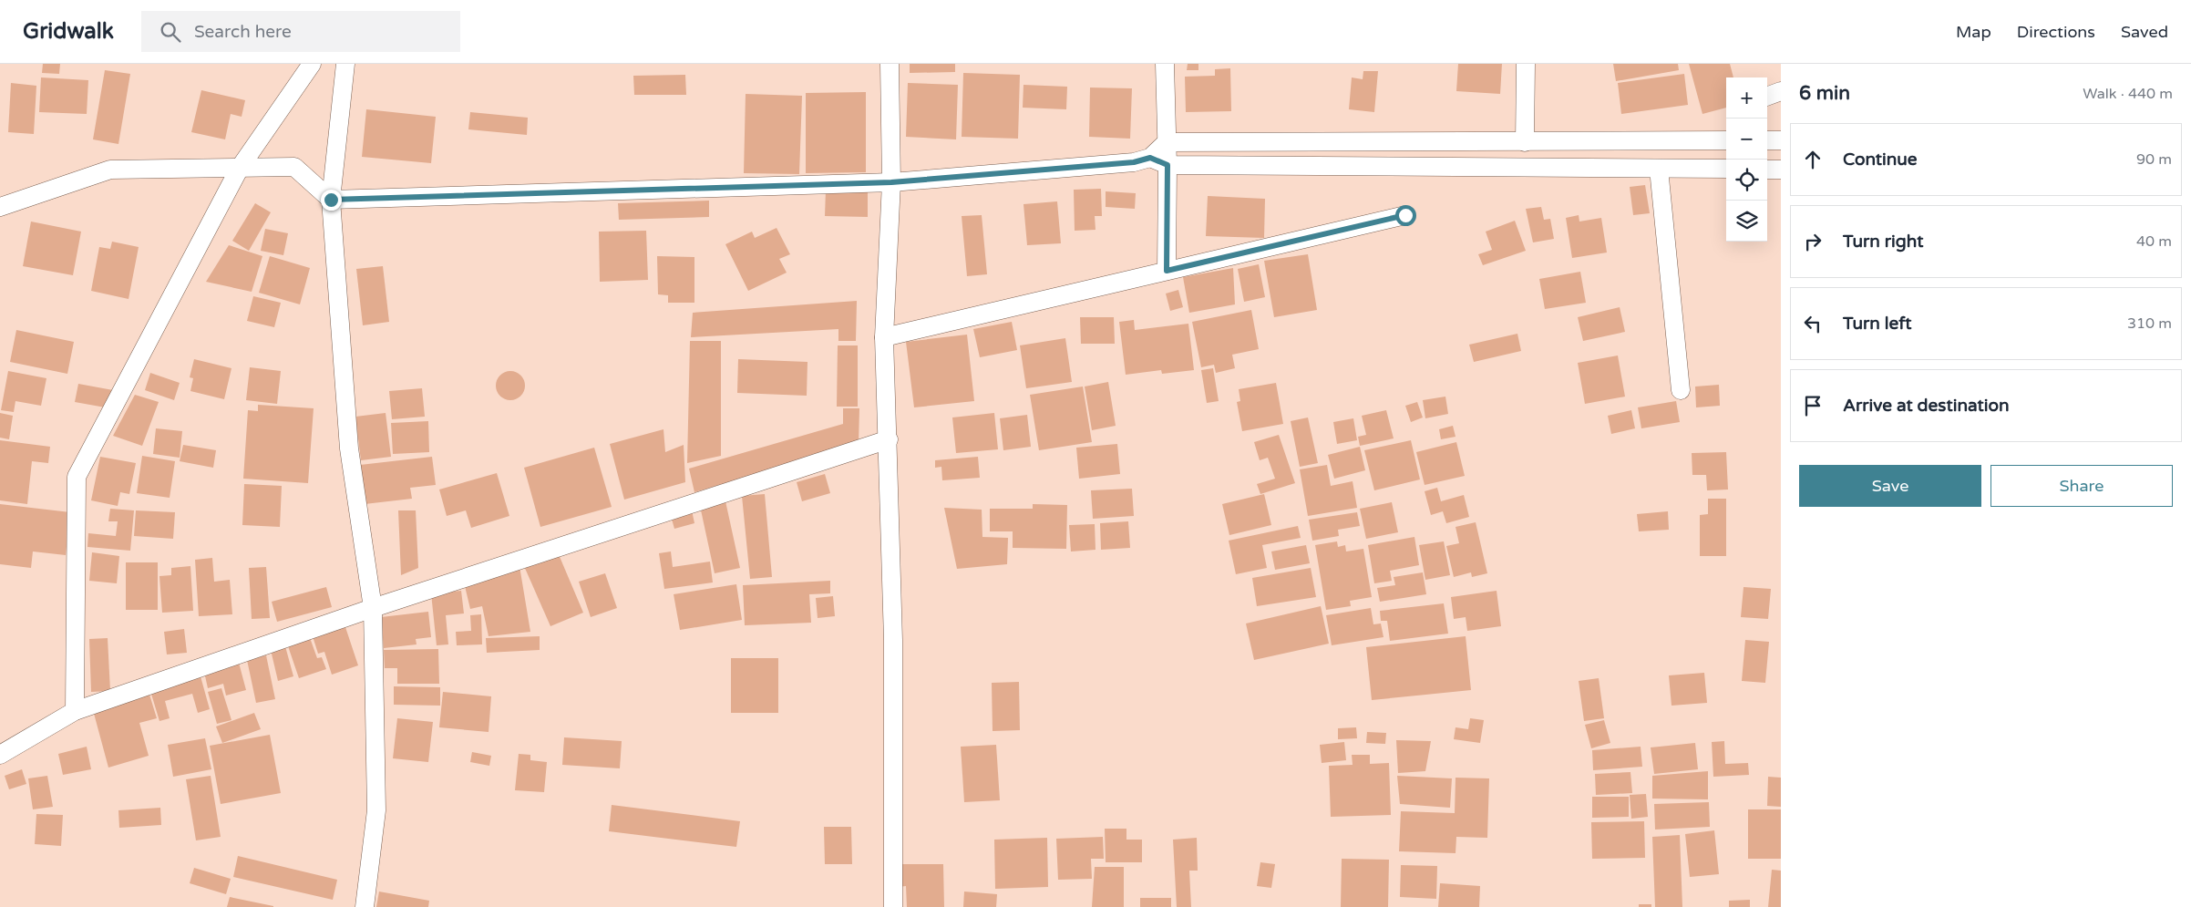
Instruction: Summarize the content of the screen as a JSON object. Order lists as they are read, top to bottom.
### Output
{
  "page": {
    "header": "Gridwalk",
    "search": "Search here",
    "nav": ["Map", "Directions", "Saved"],
    "heading": ["6 min", "Walk · 440 m"],
    "map_buttons": ["+", "−"],
    "list": [
      ["Continue", "90 m"],
      ["Turn right", "40 m"],
      ["Turn left", "310 m"],
      "Arrive at destination"
    ],
    "buttons": ["Save", "Share"]
  }
}
